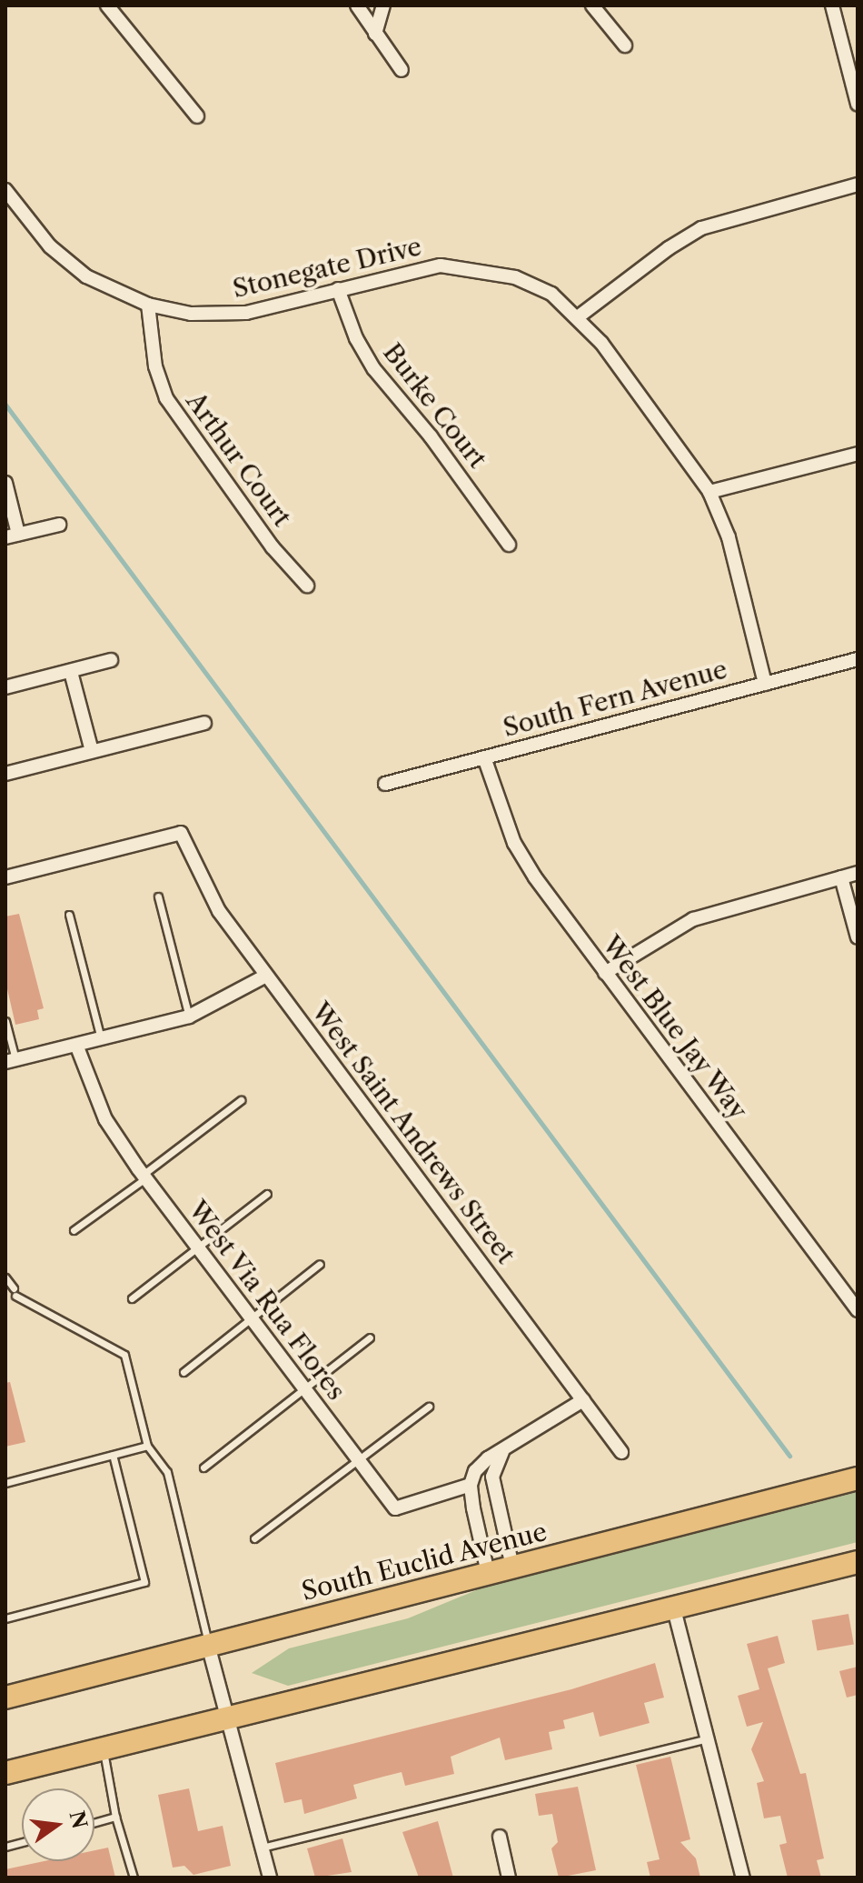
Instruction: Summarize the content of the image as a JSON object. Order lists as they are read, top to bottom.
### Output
{
  "streets": {
    "main road": ["South Euclid Avenue"],
    "street": [
      "Stonegate Drive",
      "Burke Court",
      "Arthur Court",
      "South Fern Avenue",
      "West Blue Jay Way",
      "West Saint Andrews Street",
      "West Via Rua Flores"
    ]
  },
  "crossings": [
    ["Stonegate Drive", "Burke Court"],
    ["Stonegate Drive", "Arthur Court"],
    ["Stonegate Drive", "South Fern Avenue"],
    ["South Fern Avenue", "West Blue Jay Way"]
  ],
  "north": "right"
}
